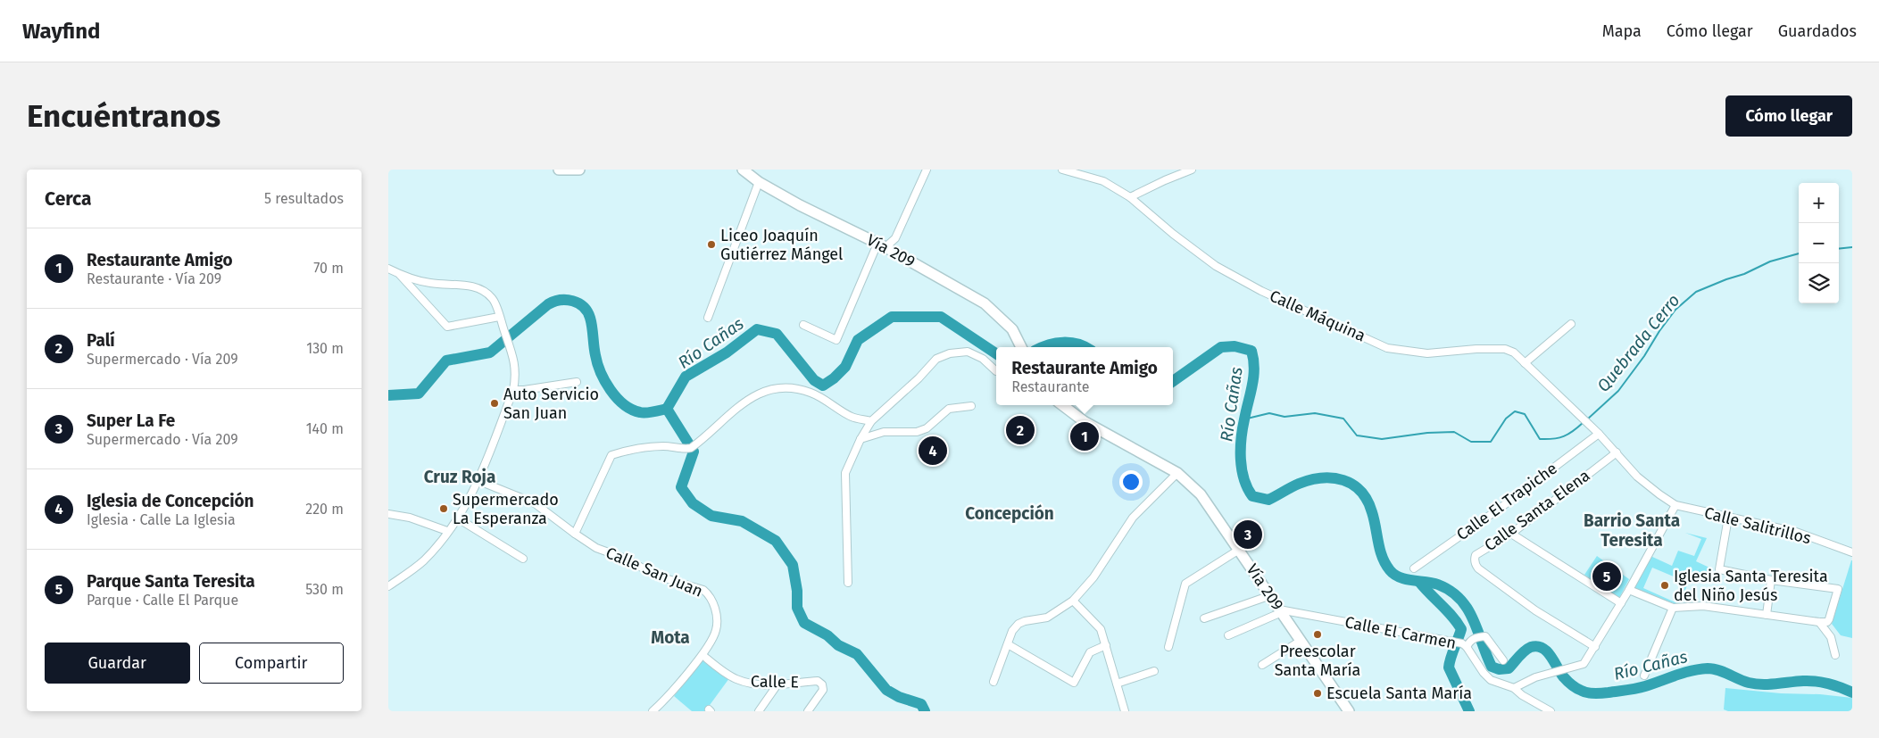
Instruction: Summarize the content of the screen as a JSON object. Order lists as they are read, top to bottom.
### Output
{
  "streets": {
    "main road": ["Vía 209"],
    "street": [
      "Calle Máquina",
      "Calle El Trapiche",
      "Calle Santa Elena",
      "Calle Salitrillos",
      "Calle San Juan",
      "Calle El Carmen",
      "Calle E"
    ]
  },
  "crossings": [
    ["Vía 209", "Calle El Carmen"],
    ["Calle Máquina", "Calle Salitrillos"],
    ["Calle El Trapiche", "Calle Salitrillos"],
    ["Calle Santa Elena", "Calle Salitrillos"],
    ["Calle San Juan", "Calle E"]
  ],
  "districts": [
    "Cruz Roja",
    "Concepción",
    "Barrio Santa Teresita",
    "Mota"
  ],
  "water": ["Río Cañas", "Quebrada Cerro"],
  "places": [
    "Liceo Joaquín Gutiérrez Mángel",
    "Auto Servicio San Juan",
    "Supermercado La Esperanza",
    "Iglesia Santa Teresita del Niño Jesús",
    "Preescolar Santa María",
    "Escuela Santa María"
  ],
  "page": {
    "header": "Wayfind",
    "nav": ["Mapa", "Cómo llegar", "Guardados"],
    "buttons": [
      "Cómo llegar",
      ["Guardar", "Compartir"]
    ],
    "title": "Encuéntranos",
    "heading": ["Cerca", "5 resultados"],
    "map_buttons": ["+", "−"],
    "list": [
      {
        "mark": "1",
        "name": "Restaurante Amigo",
        "note": "Restaurante · Vía 209",
        "value": "70 m"
      },
      {
        "mark": "2",
        "name": "Palí",
        "note": "Supermercado · Vía 209",
        "value": "130 m"
      },
      {
        "mark": "3",
        "name": "Super La Fe",
        "note": "Supermercado · Vía 209",
        "value": "140 m"
      },
      {
        "mark": "4",
        "name": "Iglesia de Concepción",
        "note": "Iglesia · Calle La Iglesia",
        "value": "220 m"
      },
      {
        "mark": "5",
        "name": "Parque Santa Teresita",
        "note": "Parque · Calle El Parque",
        "value": "530 m"
      }
    ],
    "popup": ["Restaurante Amigo", "Restaurante"],
    "pins": [
      "2",
      "1",
      "4",
      "3",
      "5"
    ]
  }
}
